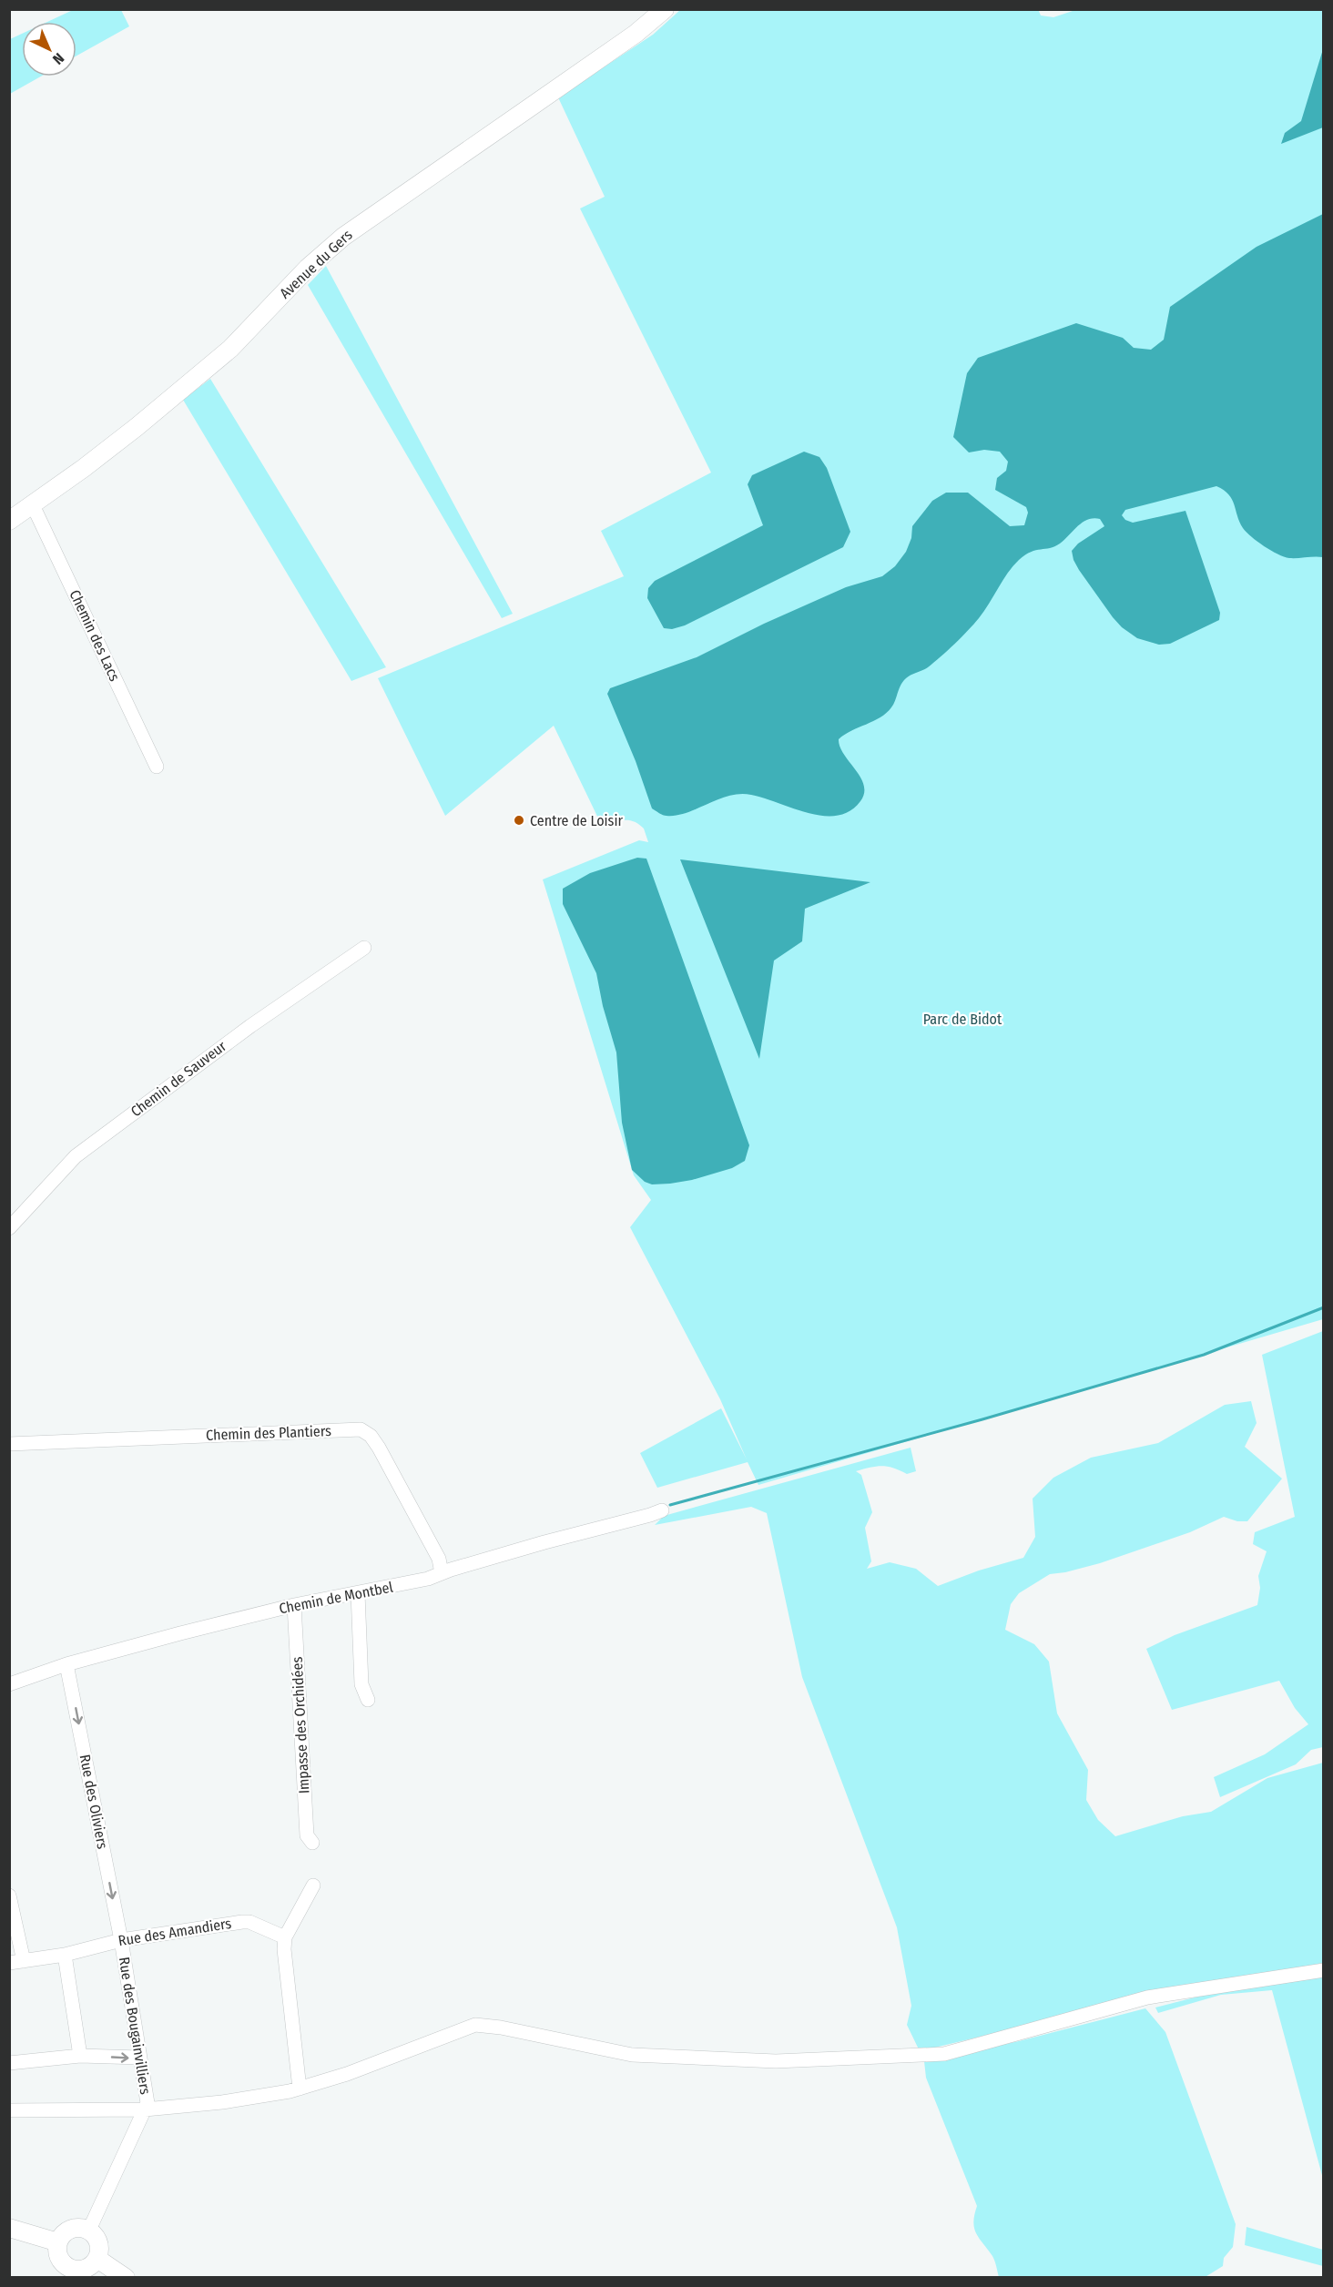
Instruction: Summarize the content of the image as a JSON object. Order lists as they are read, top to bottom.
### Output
{
  "streets": {
    "main road": ["Avenue du Gers"],
    "street": [
      "Chemin des Lacs",
      "Chemin de Sauveur",
      "Chemin des Plantiers",
      "Chemin de Montbel",
      "Impasse des Orchidées",
      "Rue des Oliviers",
      "Rue des Amandiers",
      "Rue des Bougainvilliers"
    ]
  },
  "crossings": [
    ["Avenue du Gers", "Chemin des Lacs"],
    ["Chemin des Plantiers", "Chemin de Montbel"],
    ["Chemin de Montbel", "Impasse des Orchidées"],
    ["Chemin de Montbel", "Rue des Oliviers"],
    ["Rue des Oliviers", "Rue des Amandiers"],
    ["Rue des Oliviers", "Rue des Bougainvilliers"],
    ["Rue des Amandiers", "Rue des Bougainvilliers"]
  ],
  "one_way": ["Rue des Oliviers"],
  "parks": ["Parc de Bidot"],
  "places": ["Centre de Loisir"],
  "north": "bottom right"
}
